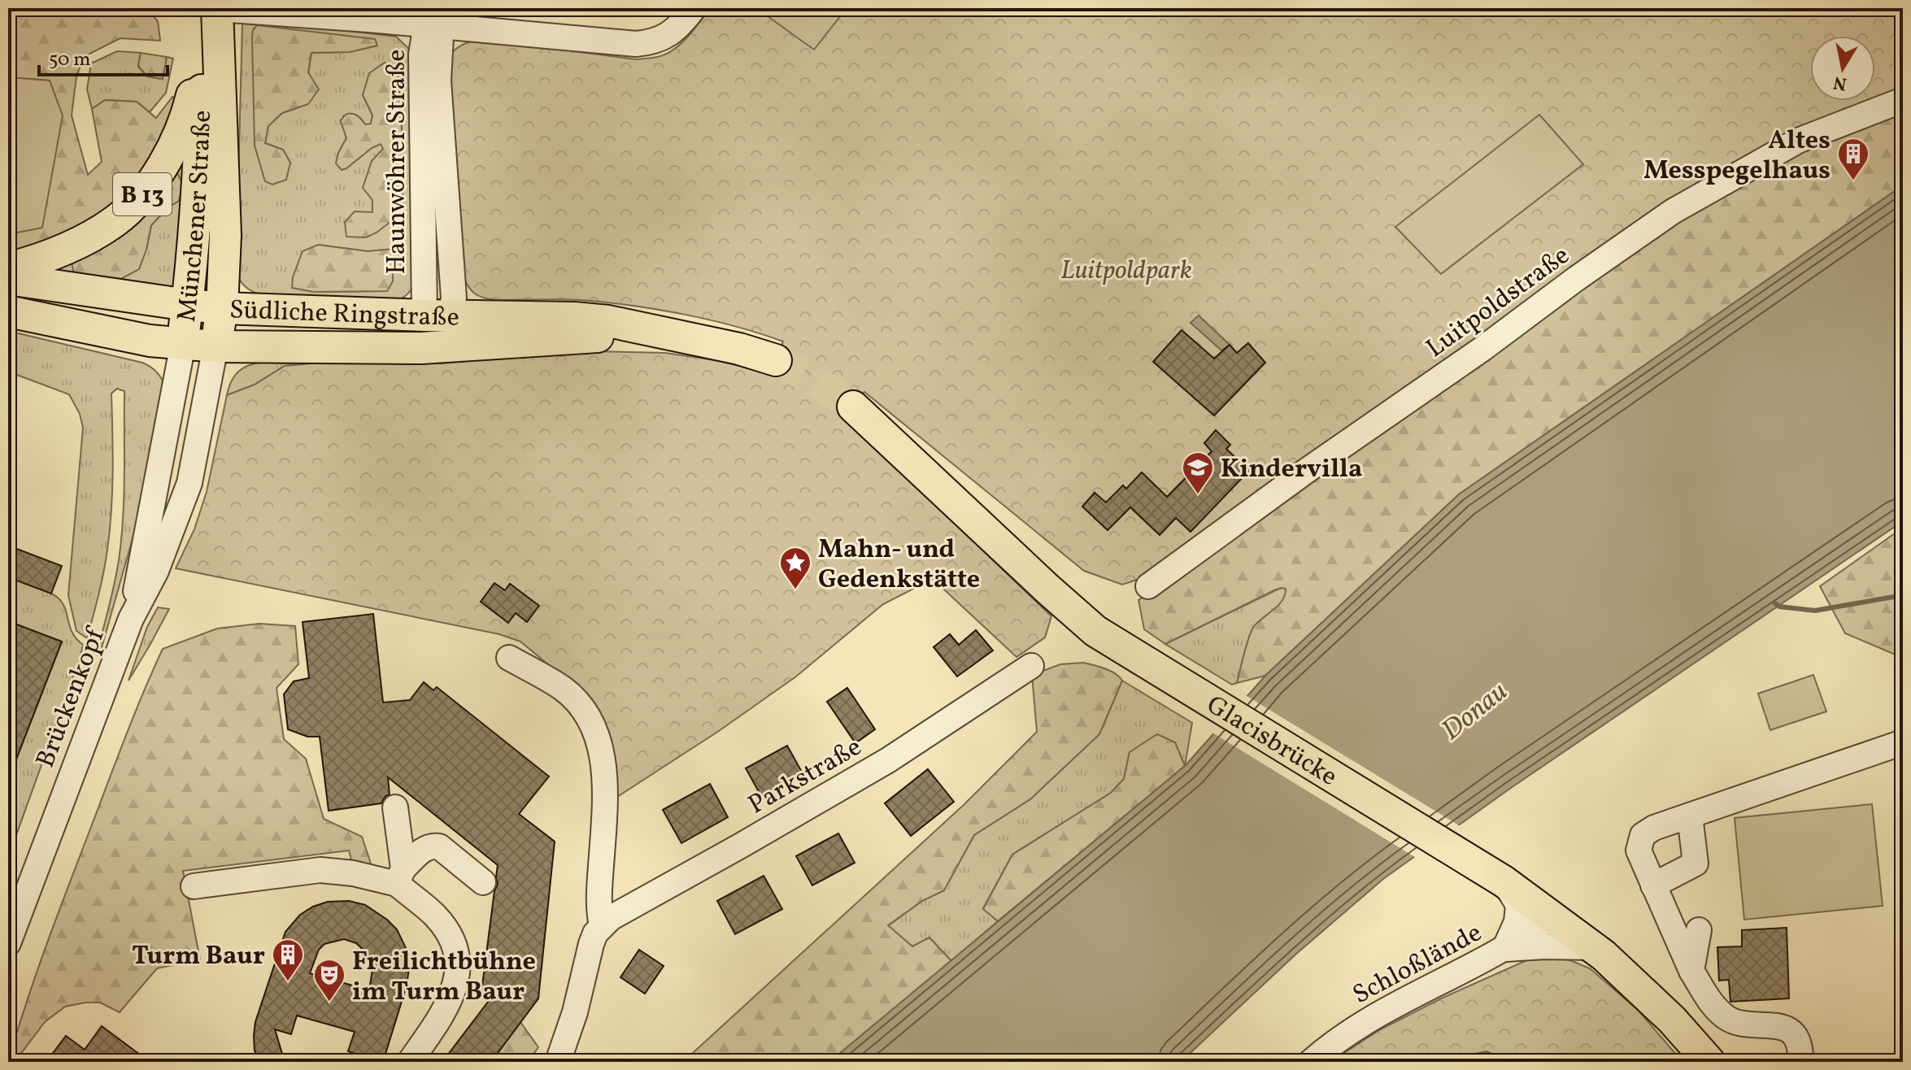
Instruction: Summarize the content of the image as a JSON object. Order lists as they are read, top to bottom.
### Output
{
  "streets": {
    "main road": [
      "B 13",
      "Münchener Straße",
      "Südliche Ringstraße",
      "Glacisbrücke"
    ],
    "street": [
      "Haunwöhrer Straße",
      "Luitpoldstraße",
      "Brückenkopf",
      "Parkstraße",
      "Schloßlände"
    ]
  },
  "crossings": [
    ["Haunwöhrer Straße", "Südliche Ringstraße"],
    ["B 13", "Münchener Straße"],
    ["Münchener Straße", "Südliche Ringstraße"],
    ["Münchener Straße", "Brückenkopf"],
    ["Südliche Ringstraße", "Brückenkopf"],
    ["Glacisbrücke", "Schloßlände"]
  ],
  "water": ["Donau"],
  "parks": ["Luitpoldpark"],
  "places": {
    "building": ["Altes Messpegelhaus", "Turm Baur"],
    "school or university": ["Kindervilla"],
    "place": ["Mahn- und Gedenkstätte"],
    "theatre": ["Freilichtbühne im Turm Baur"]
  },
  "scale_bar": "50 m",
  "north": "bottom"
}
